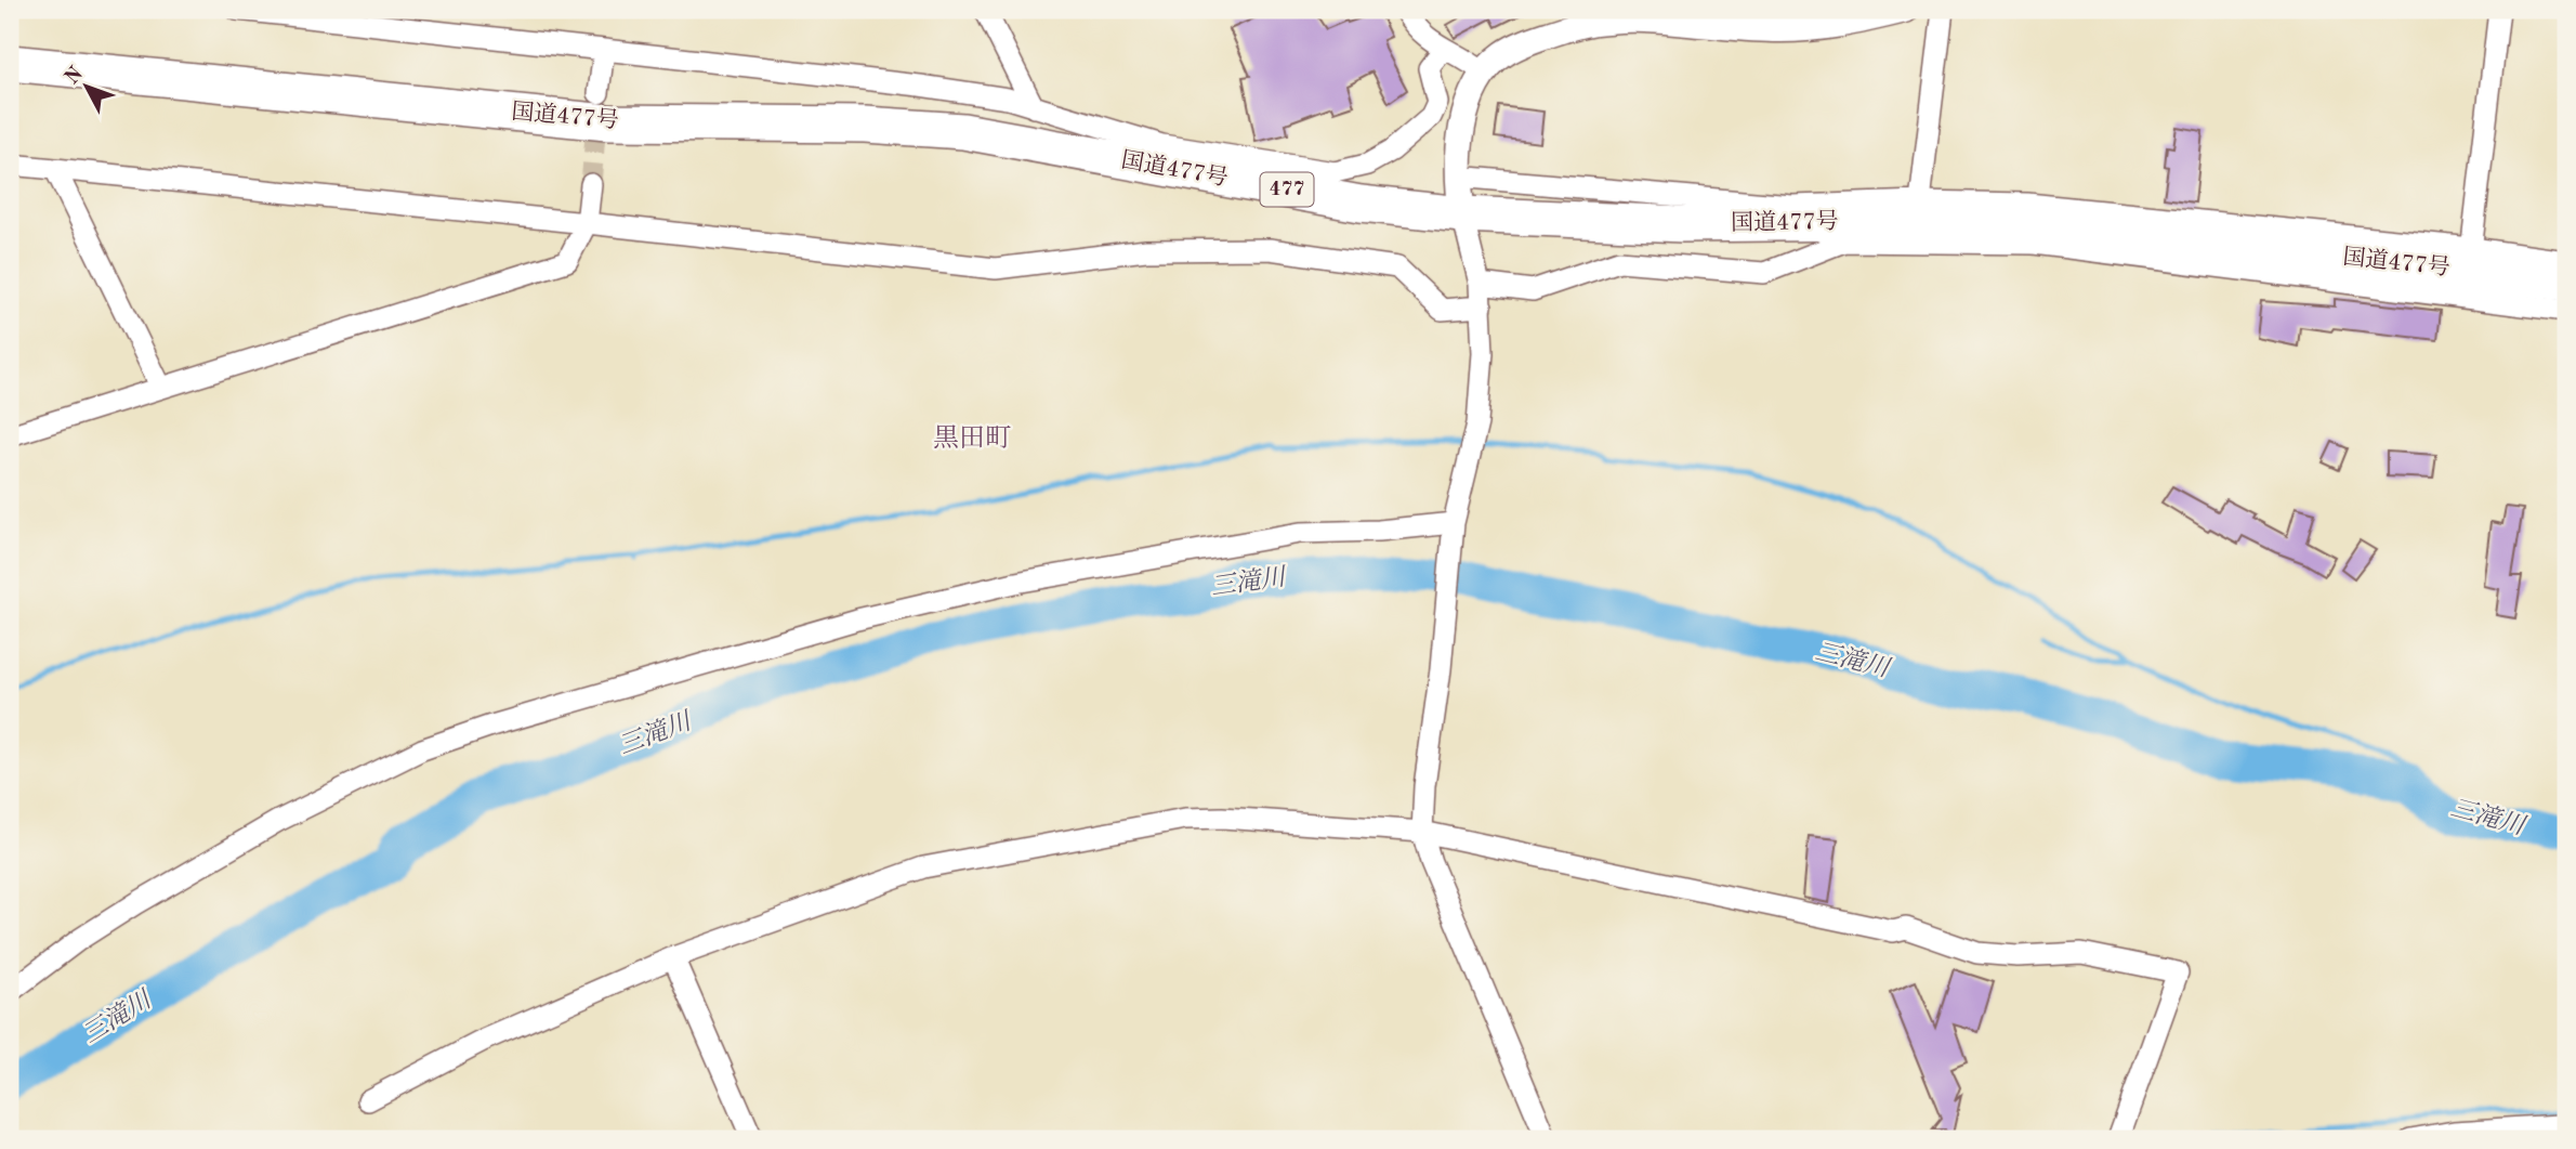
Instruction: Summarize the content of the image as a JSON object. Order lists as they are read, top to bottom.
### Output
{
  "streets": {
    "highway": ["国道477号", "477"]
  },
  "districts": ["黒田町"],
  "water": ["三滝川"],
  "north": "top left"
}
